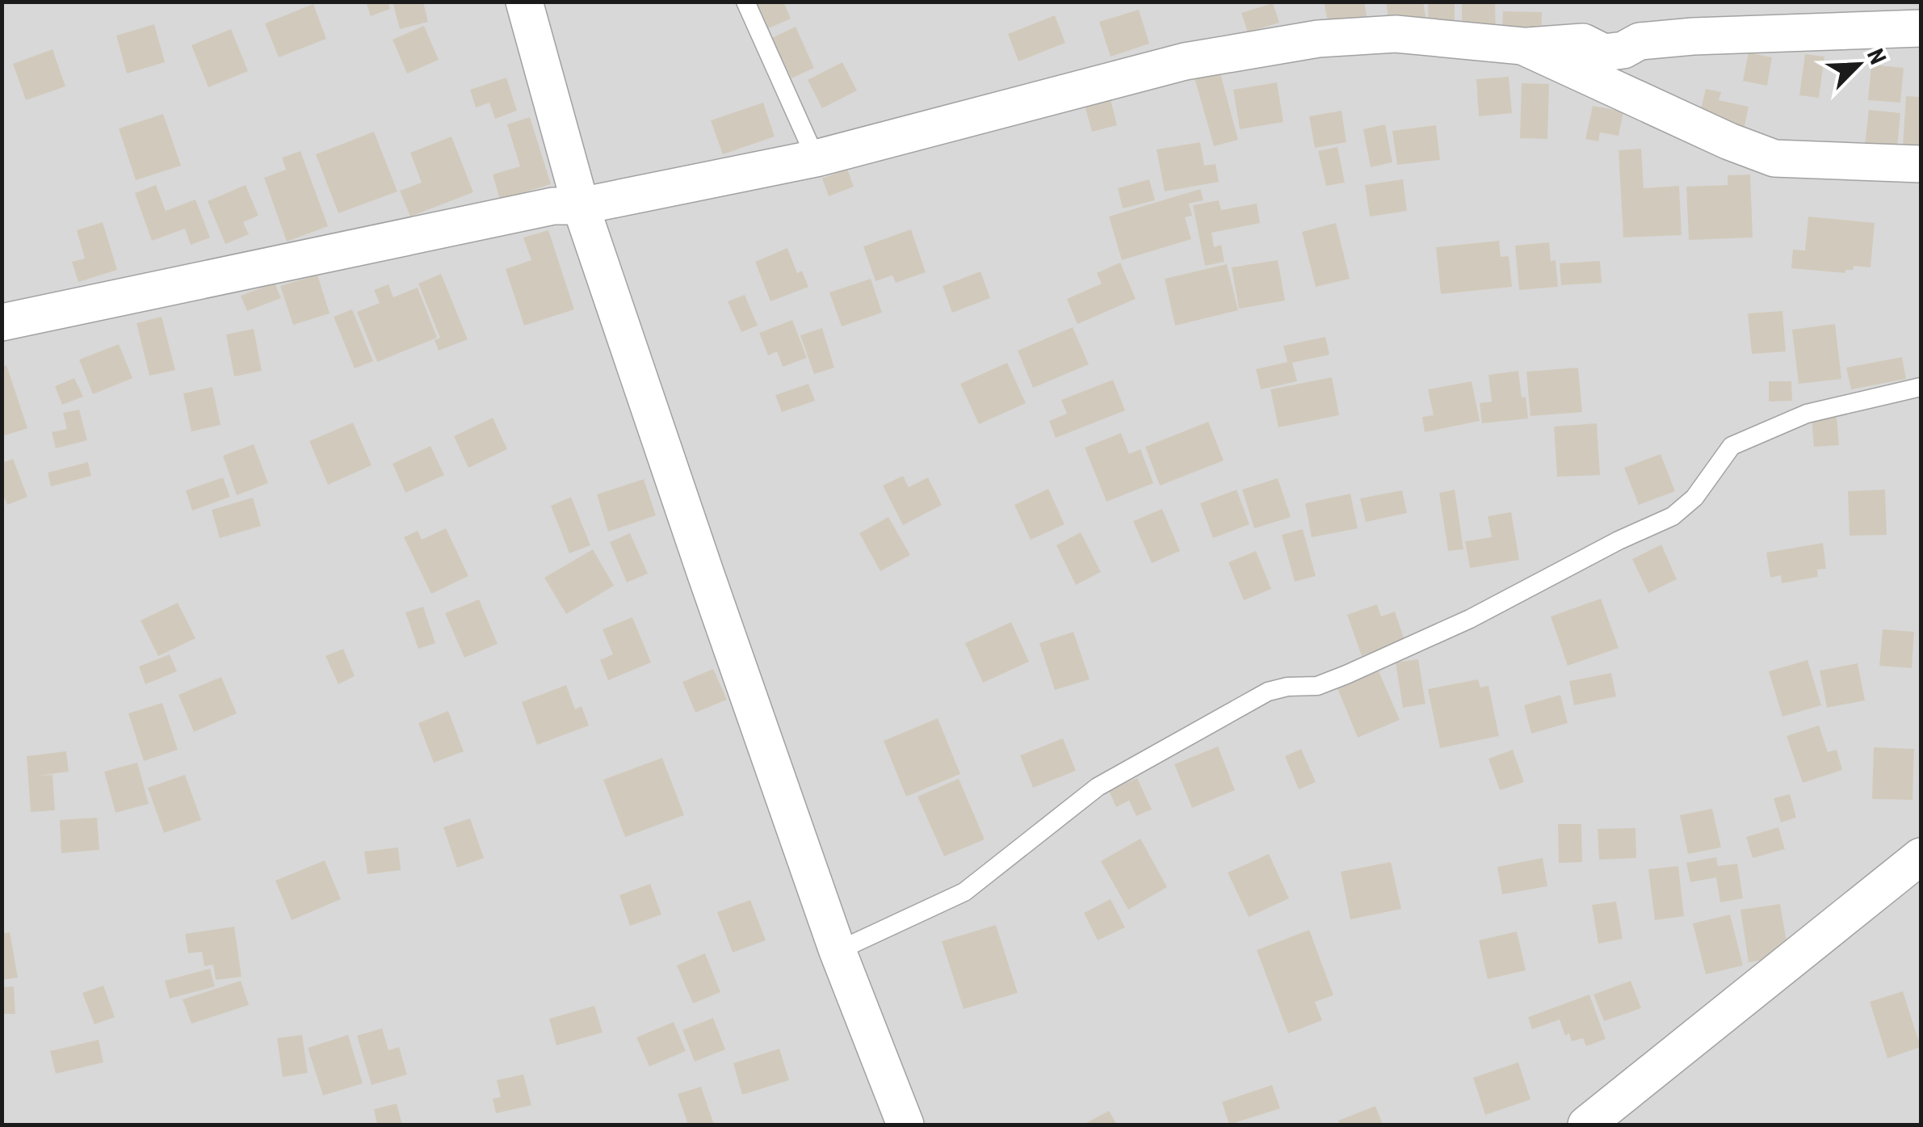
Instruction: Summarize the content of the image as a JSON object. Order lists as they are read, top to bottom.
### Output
{
  "north": "top right"
}
